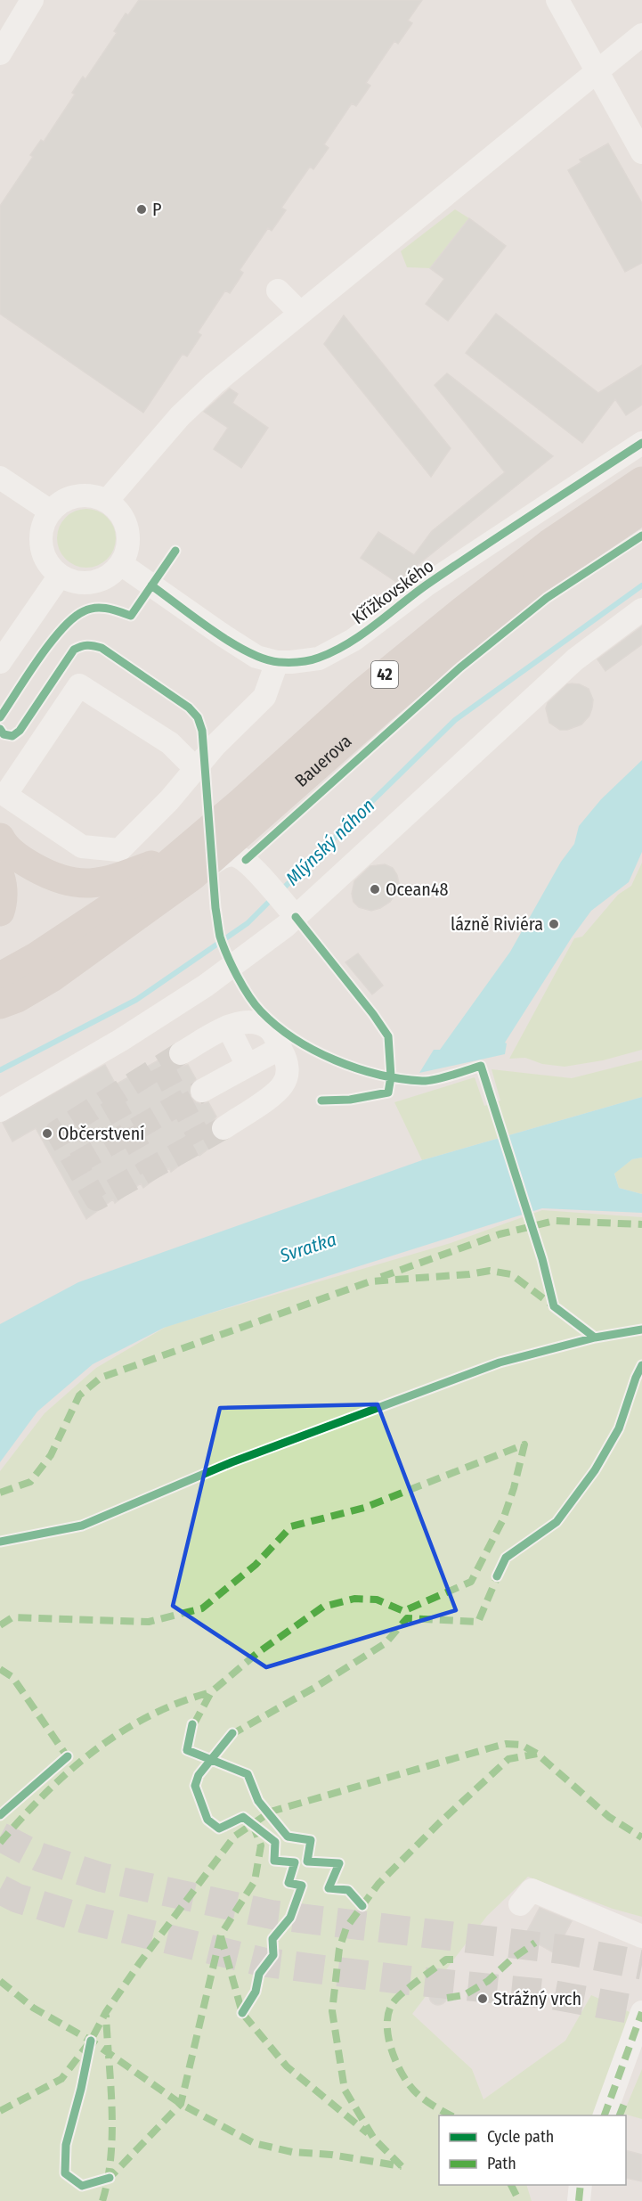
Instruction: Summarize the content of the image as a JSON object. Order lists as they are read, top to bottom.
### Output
{
  "streets": {
    "highway": ["42", "Bauerova"],
    "street": ["Křížkovského"]
  },
  "crossings": [
    ["42", "Bauerova"]
  ],
  "water": ["Mlýnský náhon", "Svratka"],
  "places": [
    "P",
    "Ocean48",
    "lázně Riviéra",
    "Občerstvení",
    "Strážný vrch"
  ],
  "legend": ["Cycle path", "Path"]
}
